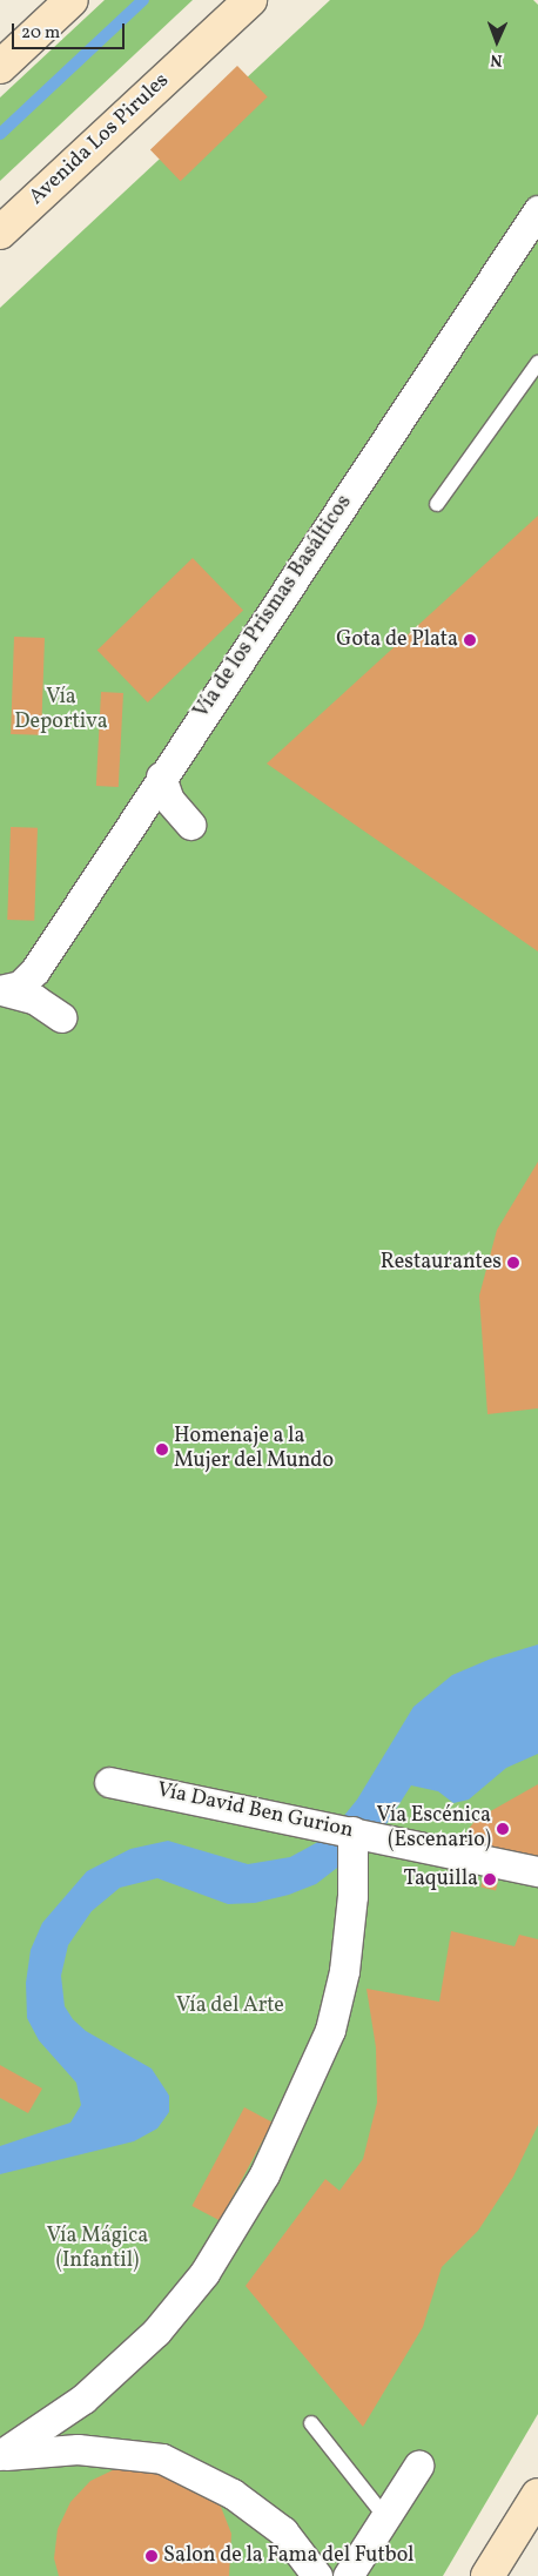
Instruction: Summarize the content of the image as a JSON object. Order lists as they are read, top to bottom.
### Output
{
  "streets": {
    "street": ["Avenida Los Pirules", "Vía de los Prismas Basálticos", "Vía David Ben Gurion"]
  },
  "parks": ["Vía Deportiva", "Vía del Arte", "Vía Mágica (Infantil)"],
  "places": [
    "Gota de Plata",
    "Restaurantes",
    "Homenaje a la Mujer del Mundo",
    "Vía Escénica (Escenario)",
    "Taquilla",
    "Salon de la Fama del Futbol"
  ],
  "scale_bar": "20 m",
  "north": "bottom"
}
